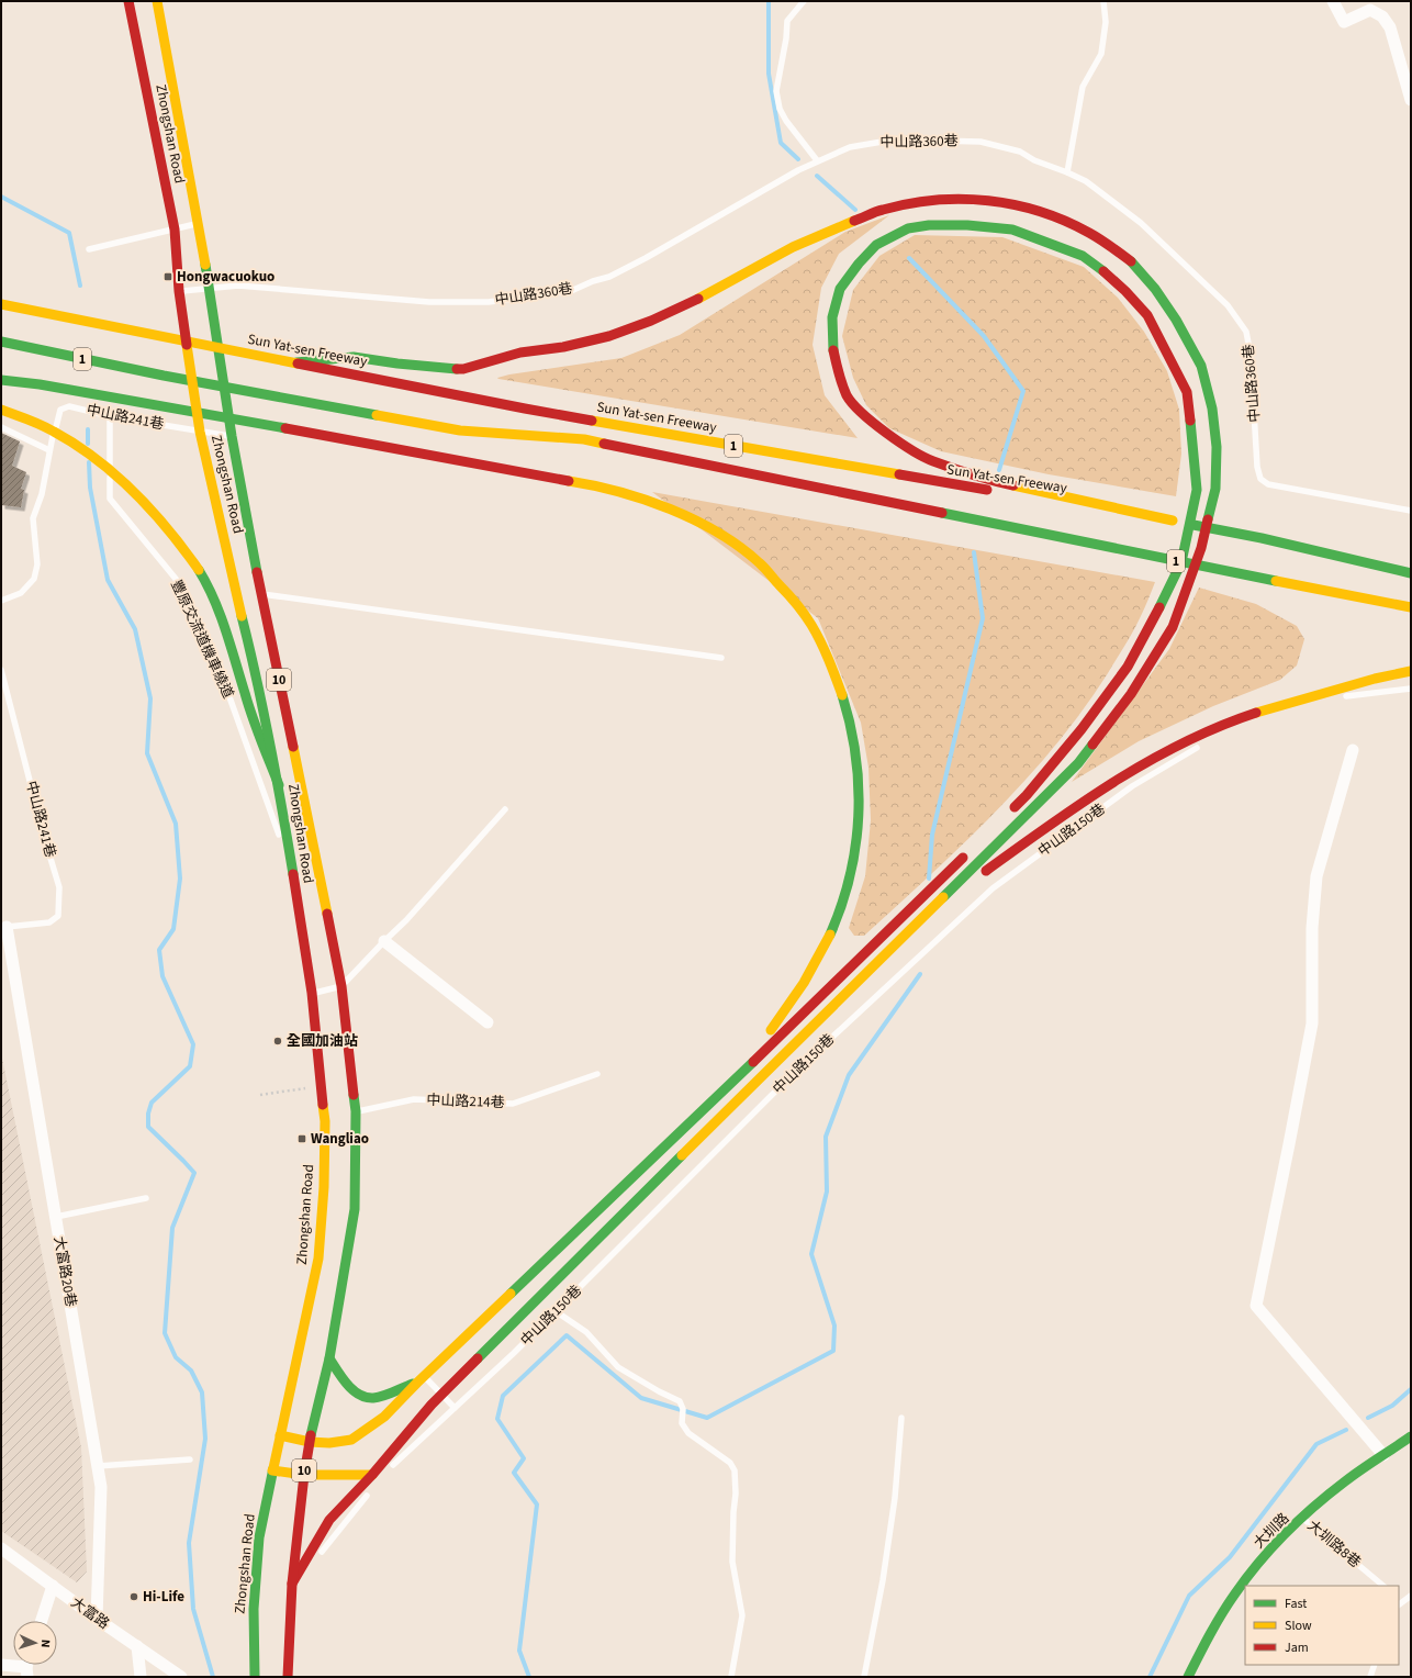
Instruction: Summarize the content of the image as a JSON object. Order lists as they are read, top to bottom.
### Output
{
  "streets": {
    "main road": [
      "Zhongshan Road",
      "Sun Yat-sen Freeway",
      "1",
      "10",
      "大圳路"
    ],
    "street": ["大富路20巷", "大富路"],
    "lane": [
      "中山路360巷",
      "中山路241巷",
      "豐原交流道機車繞道",
      "中山路150巷",
      "中山路214巷",
      "大圳路8巷"
    ]
  },
  "crossings": [
    ["Zhongshan Road", "中山路360巷"],
    ["Zhongshan Road", "中山路241巷"],
    ["Zhongshan Road", "豐原交流道機車繞道"],
    ["Zhongshan Road", "中山路214巷"],
    ["中山路241巷", "豐原交流道機車繞道"],
    ["中山路241巷", "大富路20巷"],
    ["大富路20巷", "大富路"],
    ["大圳路", "大圳路8巷"]
  ],
  "places": {
    "transit": ["Hongwacuokuo", "Wangliao"],
    "other": ["全國加油站", "Hi-Life"]
  },
  "legend": ["Fast", "Slow", "Jam"],
  "north": "right"
}
